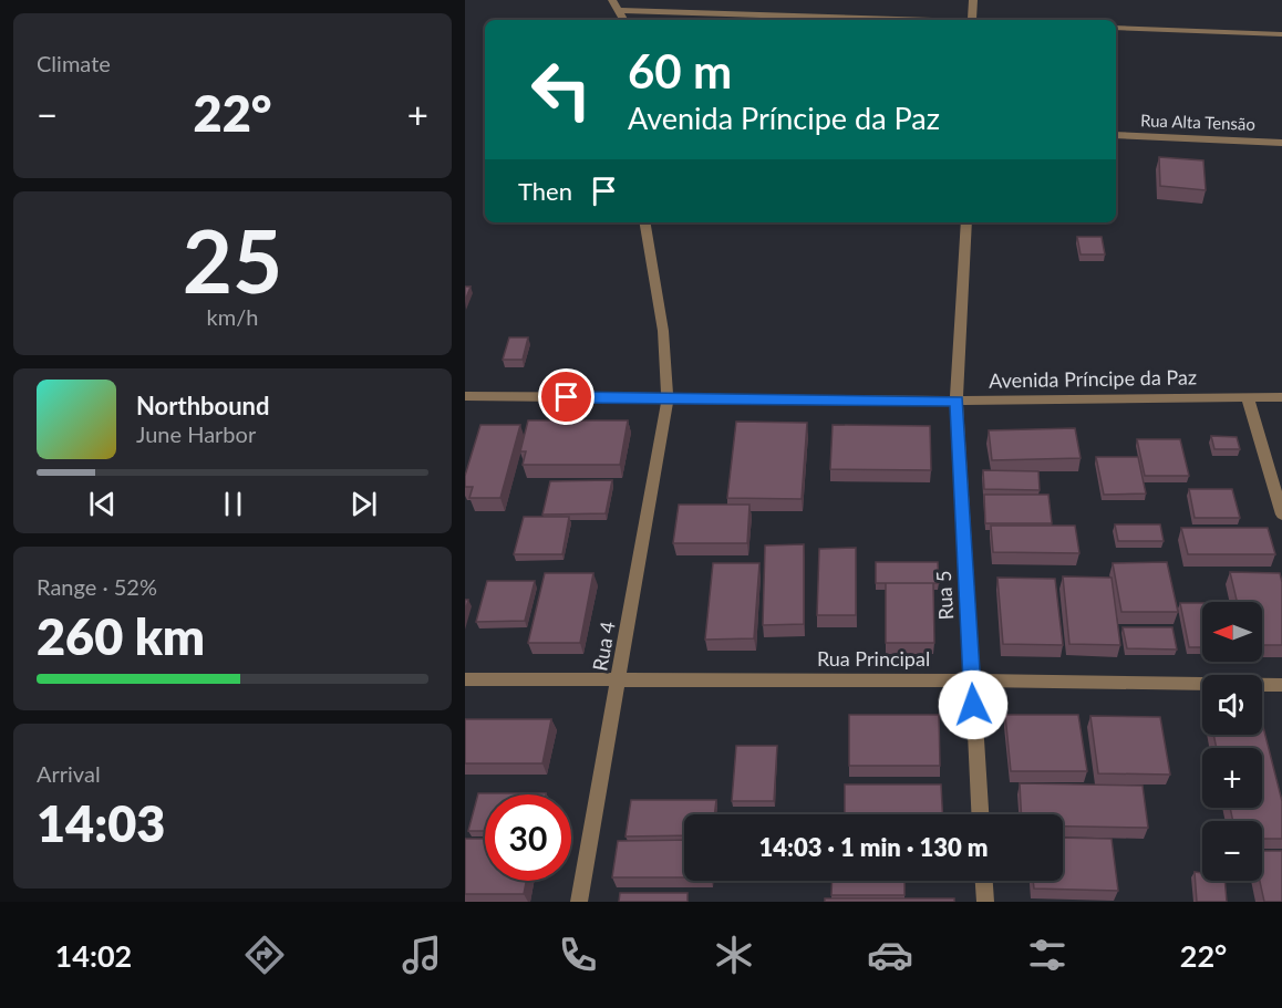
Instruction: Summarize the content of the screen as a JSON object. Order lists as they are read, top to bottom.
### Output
{
  "streets": {
    "street": [
      "Rua Alta Tensão",
      "Avenida Príncipe da Paz",
      "Rua 5",
      "Rua 4",
      "Rua Principal"
    ]
  },
  "crossings": [
    ["Avenida Príncipe da Paz", "Rua 5"],
    ["Avenida Príncipe da Paz", "Rua 4"],
    ["Rua 5", "Rua Principal"],
    ["Rua 4", "Rua Principal"]
  ],
  "north": "left",
  "page": {
    "tile": [
      "Climate",
      ["25", "km/h"],
      ["Range · 52%", "260 km"],
      ["Arrival", "14:03"]
    ],
    "turn": ["60 m", "Avenida Príncipe da Paz"],
    "heat": ["−", "22°", "+"],
    "then": "Then",
    "song": ["Northbound", "June Harbor"],
    "map_buttons": ["+", "−"],
    "limit": "30",
    "trip": "14:03 · 1 min · 130 m",
    "tabs": ["14:02", "22°"]
  }
}
